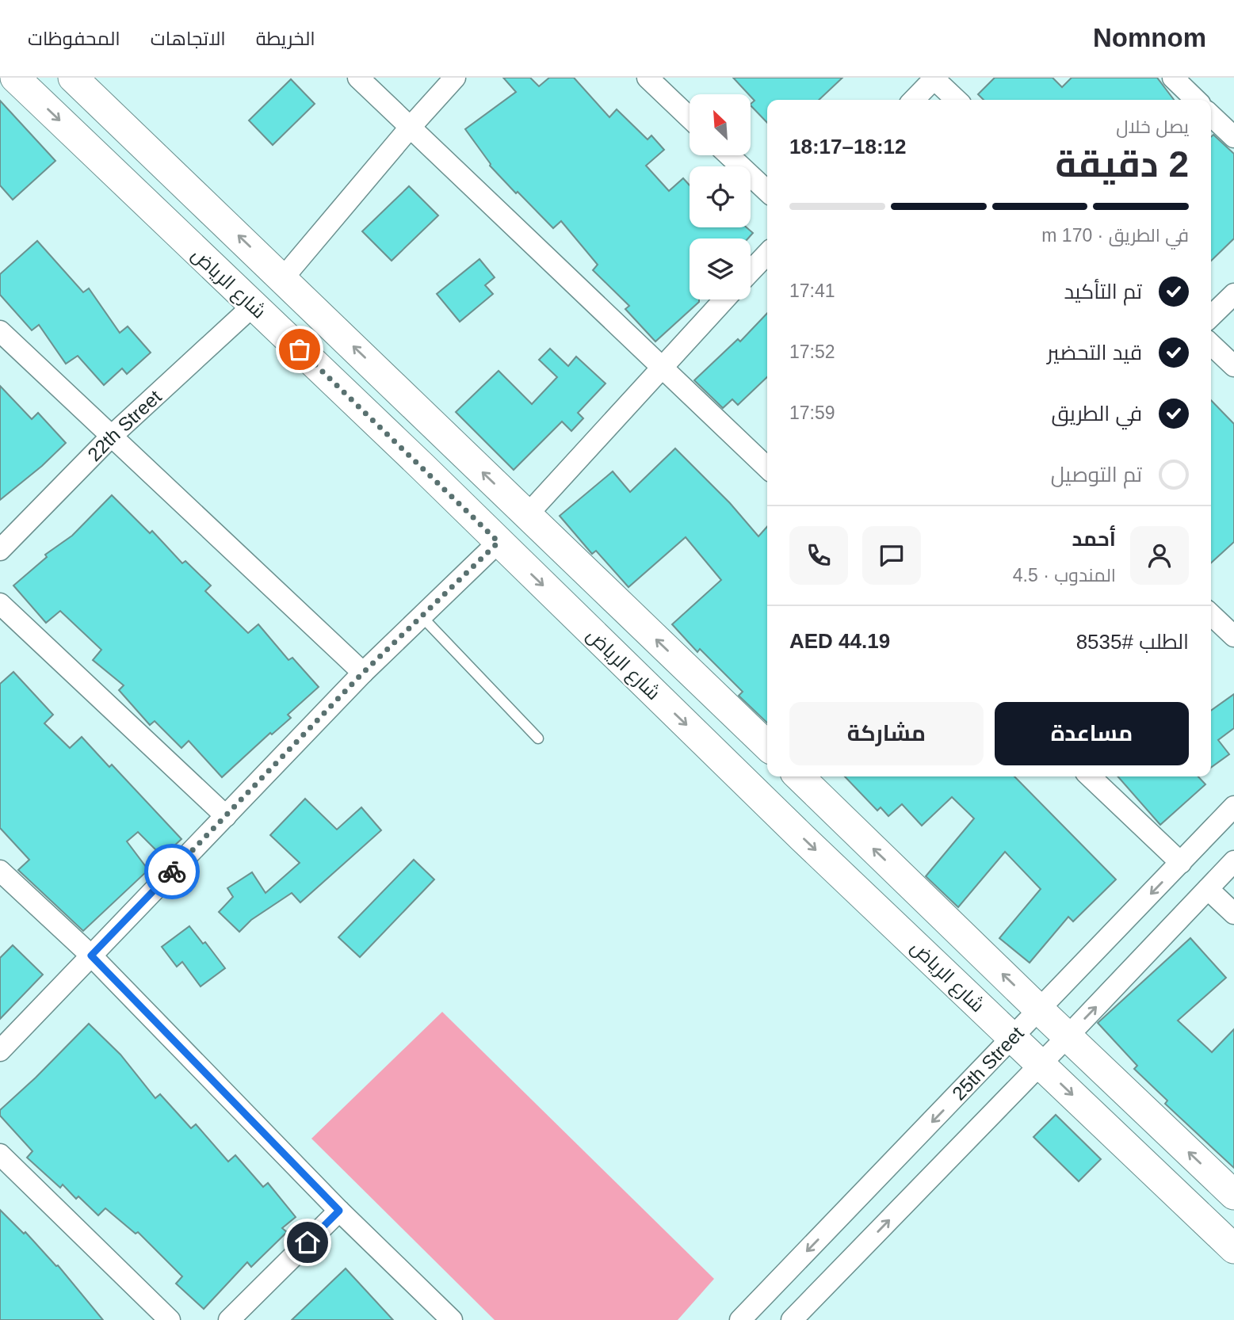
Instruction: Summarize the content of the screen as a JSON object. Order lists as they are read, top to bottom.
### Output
{
  "streets": {
    "main road": ["شارع الرياض"],
    "street": ["22th Street", "25th Street"]
  },
  "crossings": [
    ["شارع الرياض", "22th Street"],
    ["شارع الرياض", "25th Street"]
  ],
  "north": "top left",
  "page": {
    "header": "Nomnom",
    "nav": ["الخريطة", "الاتجاهات", "المحفوظات"],
    "heading": ["2 دقيقة", "يصل خلال", "18:12–18:17"],
    "panel": [
      "أحمد",
      "المندوب · 4.5",
      "الطلب #8535",
      "AED 44.19"
    ],
    "bar": "في الطريق · 170 m",
    "list": [
      ["تم التأكيد", "17:41"],
      ["قيد التحضير", "17:52"],
      ["في الطريق", "17:59"],
      "تم التوصيل"
    ],
    "buttons": ["مساعدة", "مشاركة"]
  }
}
